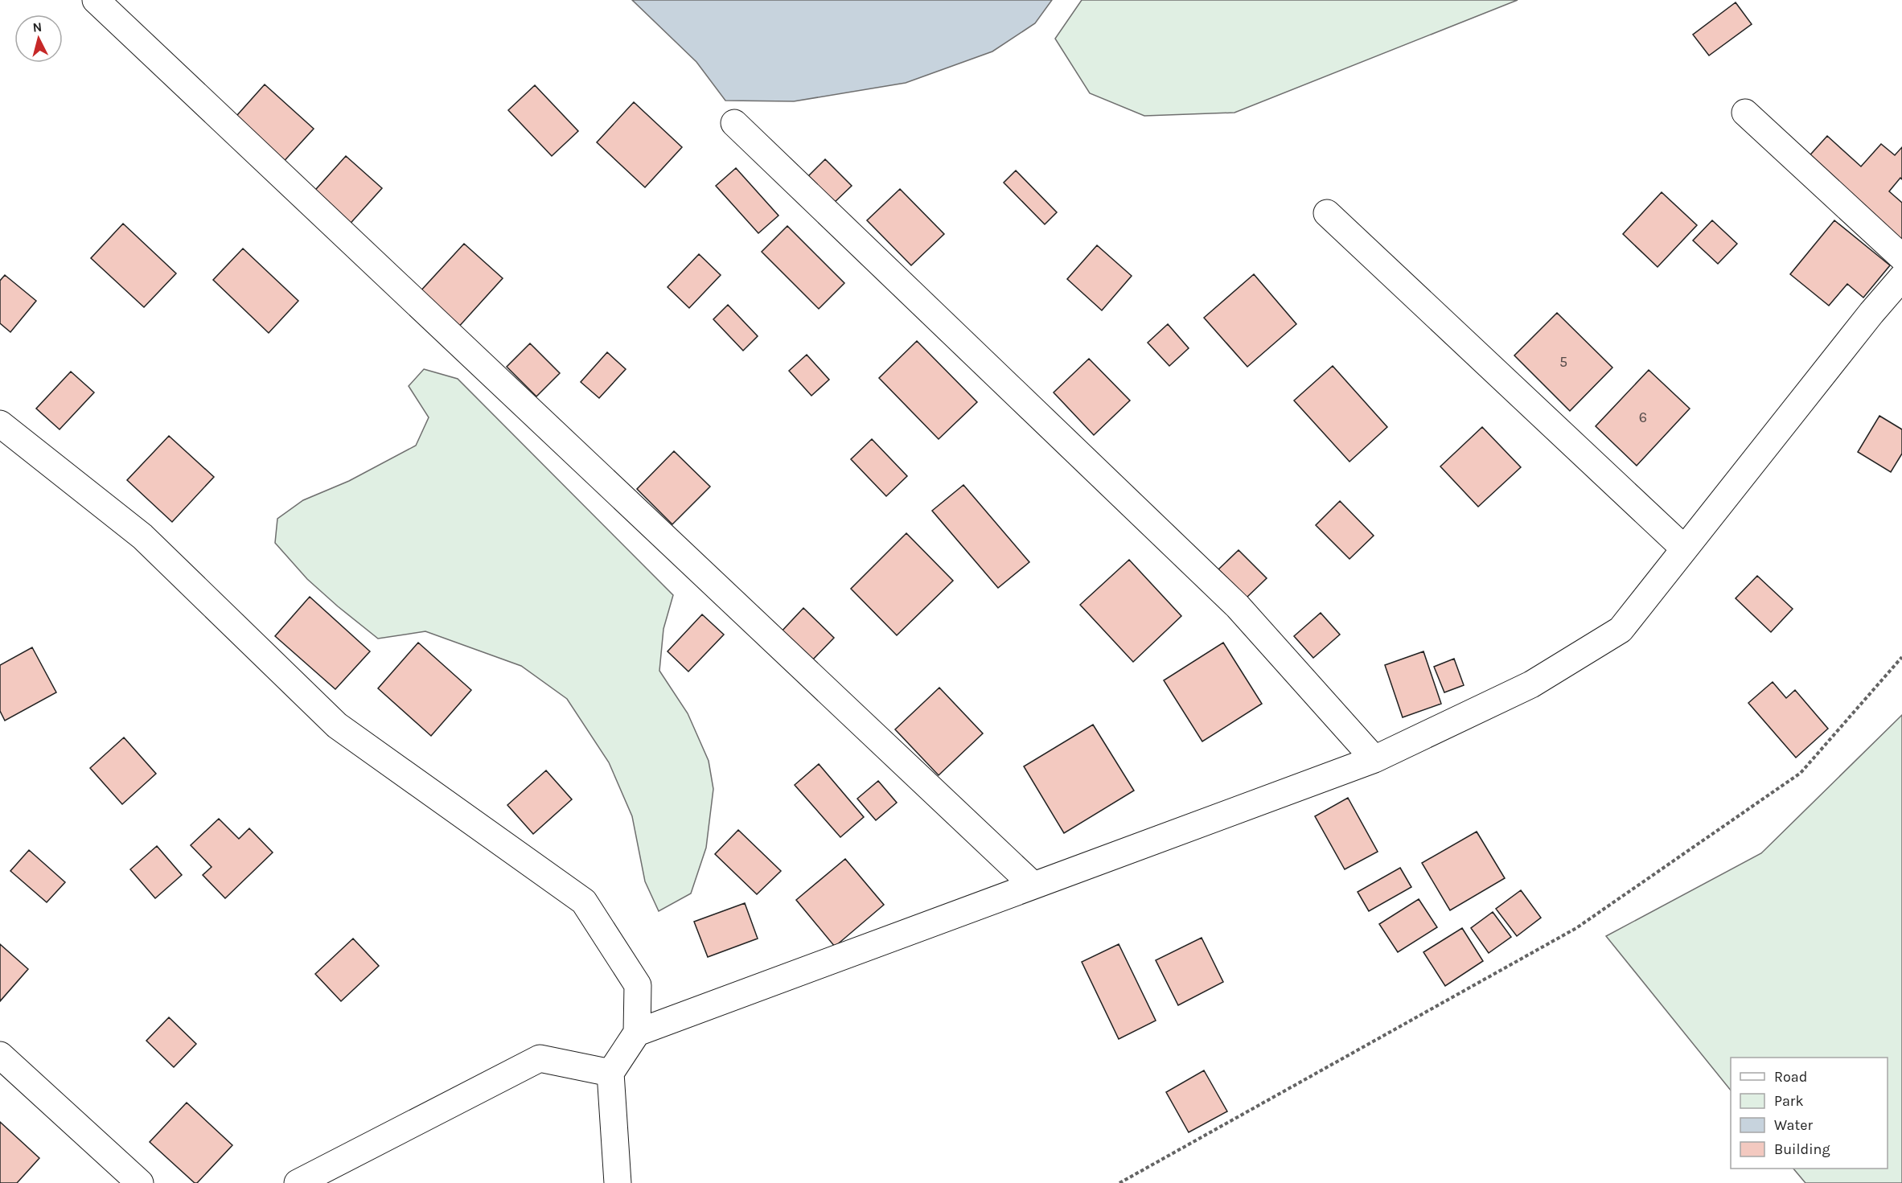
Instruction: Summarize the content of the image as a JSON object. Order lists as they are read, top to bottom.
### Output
{
  "house_numbers": ["5", "6"],
  "legend": [
    "Road",
    "Park",
    "Water",
    "Building"
  ],
  "north": "top"
}
